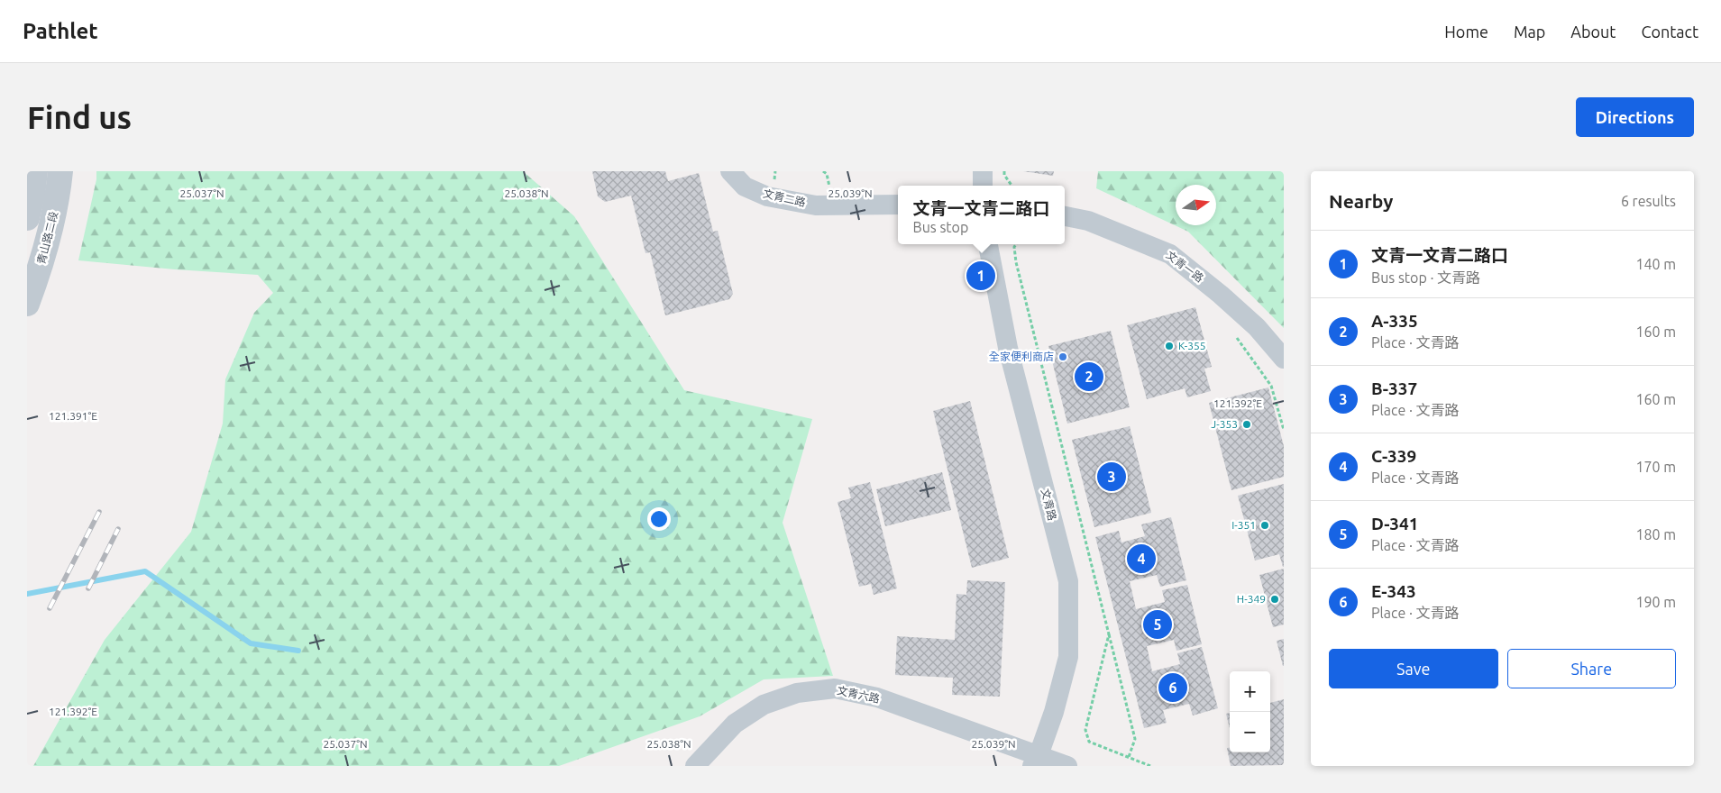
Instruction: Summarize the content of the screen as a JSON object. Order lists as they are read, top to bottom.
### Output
{
  "streets": {
    "street": [
      "文青二路",
      "青山路二段",
      "文青一路",
      "文青路",
      "文青六路"
    ]
  },
  "crossings": [
    ["文青路", "文青六路"]
  ],
  "places": [
    "K-355",
    "全家便利商店",
    "J-353",
    "I-351",
    "H-349"
  ],
  "north": "right",
  "page": {
    "header": "Pathlet",
    "nav": [
      "Home",
      "Map",
      "About",
      "Contact"
    ],
    "buttons": [
      "Directions",
      ["Save", "Share"]
    ],
    "title": "Find us",
    "heading": ["Nearby", "6 results"],
    "popup": ["文青一文青二路口", "Bus stop"],
    "list": [
      {
        "mark": "1",
        "name": "文青一文青二路口",
        "note": "Bus stop · 文青路",
        "value": "140 m"
      },
      {
        "mark": "2",
        "name": "A-335",
        "note": "Place · 文青路",
        "value": "160 m"
      },
      {
        "mark": "3",
        "name": "B-337",
        "note": "Place · 文青路",
        "value": "160 m"
      },
      {
        "mark": "4",
        "name": "C-339",
        "note": "Place · 文青路",
        "value": "170 m"
      },
      {
        "mark": "5",
        "name": "D-341",
        "note": "Place · 文青路",
        "value": "180 m"
      },
      {
        "mark": "6",
        "name": "E-343",
        "note": "Place · 文青路",
        "value": "190 m"
      }
    ],
    "pins": [
      "1",
      "2",
      "3",
      "4",
      "5",
      "6"
    ],
    "map_buttons": ["+", "−"]
  },
  "coordinates": [
    "25.037°N",
    "25.038°N",
    "25.039°N",
    "121.392°E",
    "121.391°E"
  ]
}
